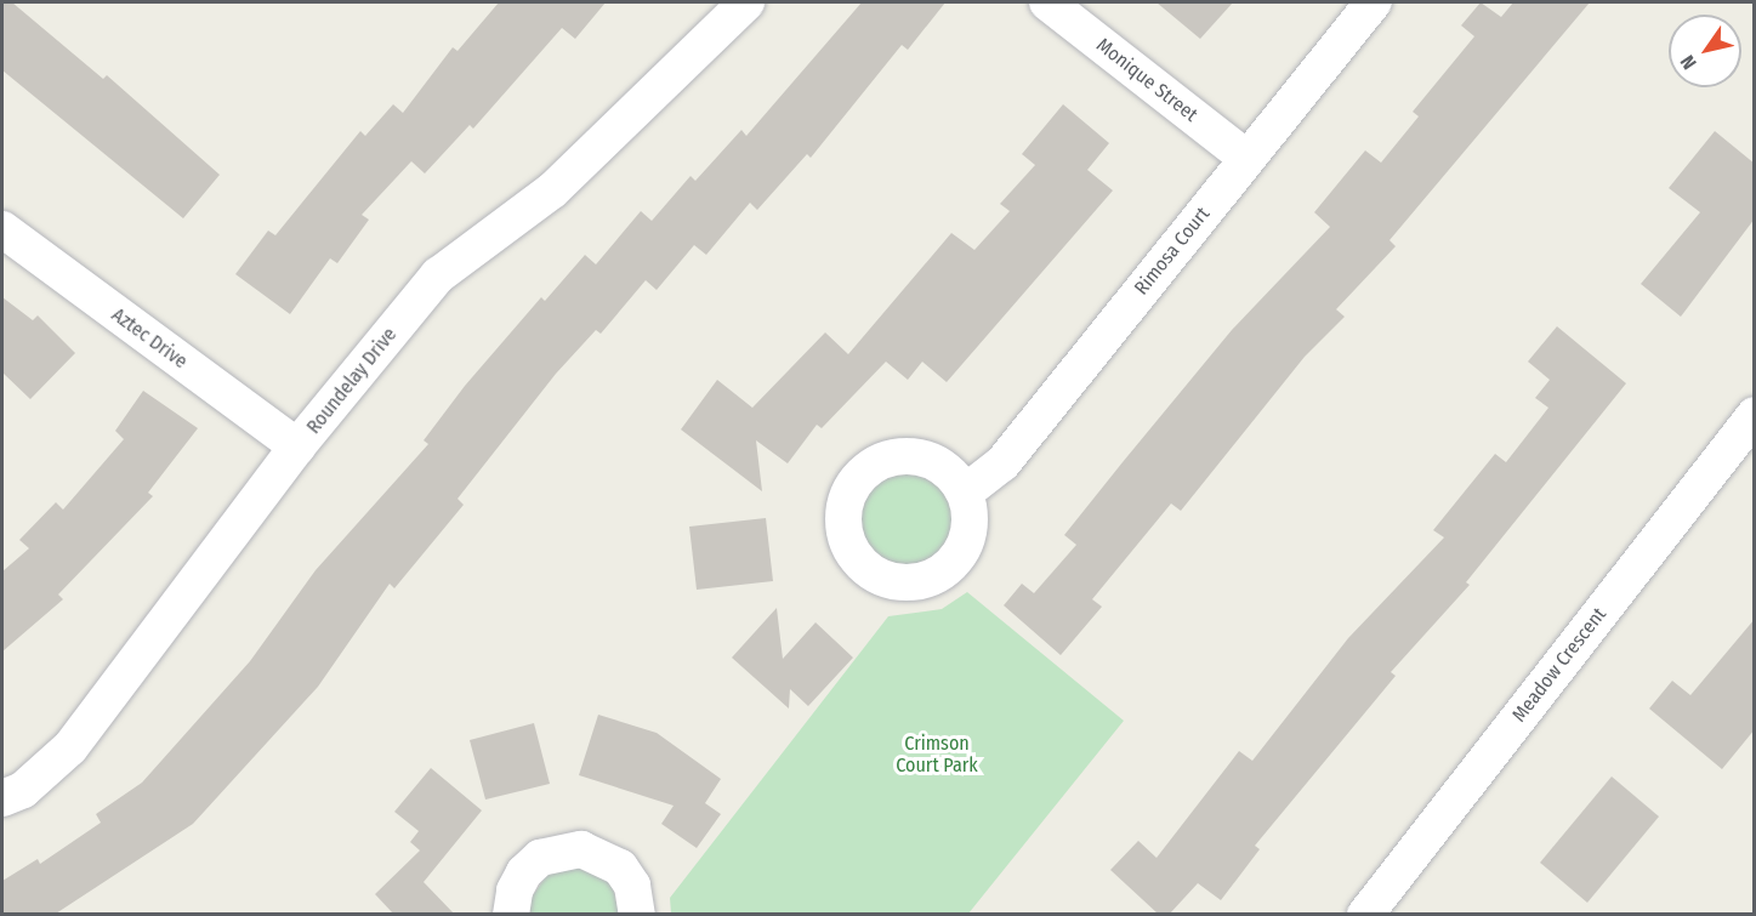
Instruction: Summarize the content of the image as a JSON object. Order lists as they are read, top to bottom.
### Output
{
  "streets": {
    "street": [
      "Monique Street",
      "Rimosa Court",
      "Aztec Drive",
      "Roundelay Drive",
      "Meadow Crescent"
    ]
  },
  "crossings": [
    ["Monique Street", "Rimosa Court"],
    ["Aztec Drive", "Roundelay Drive"]
  ],
  "parks": ["Crimson Court Park"],
  "north": "bottom left"
}
